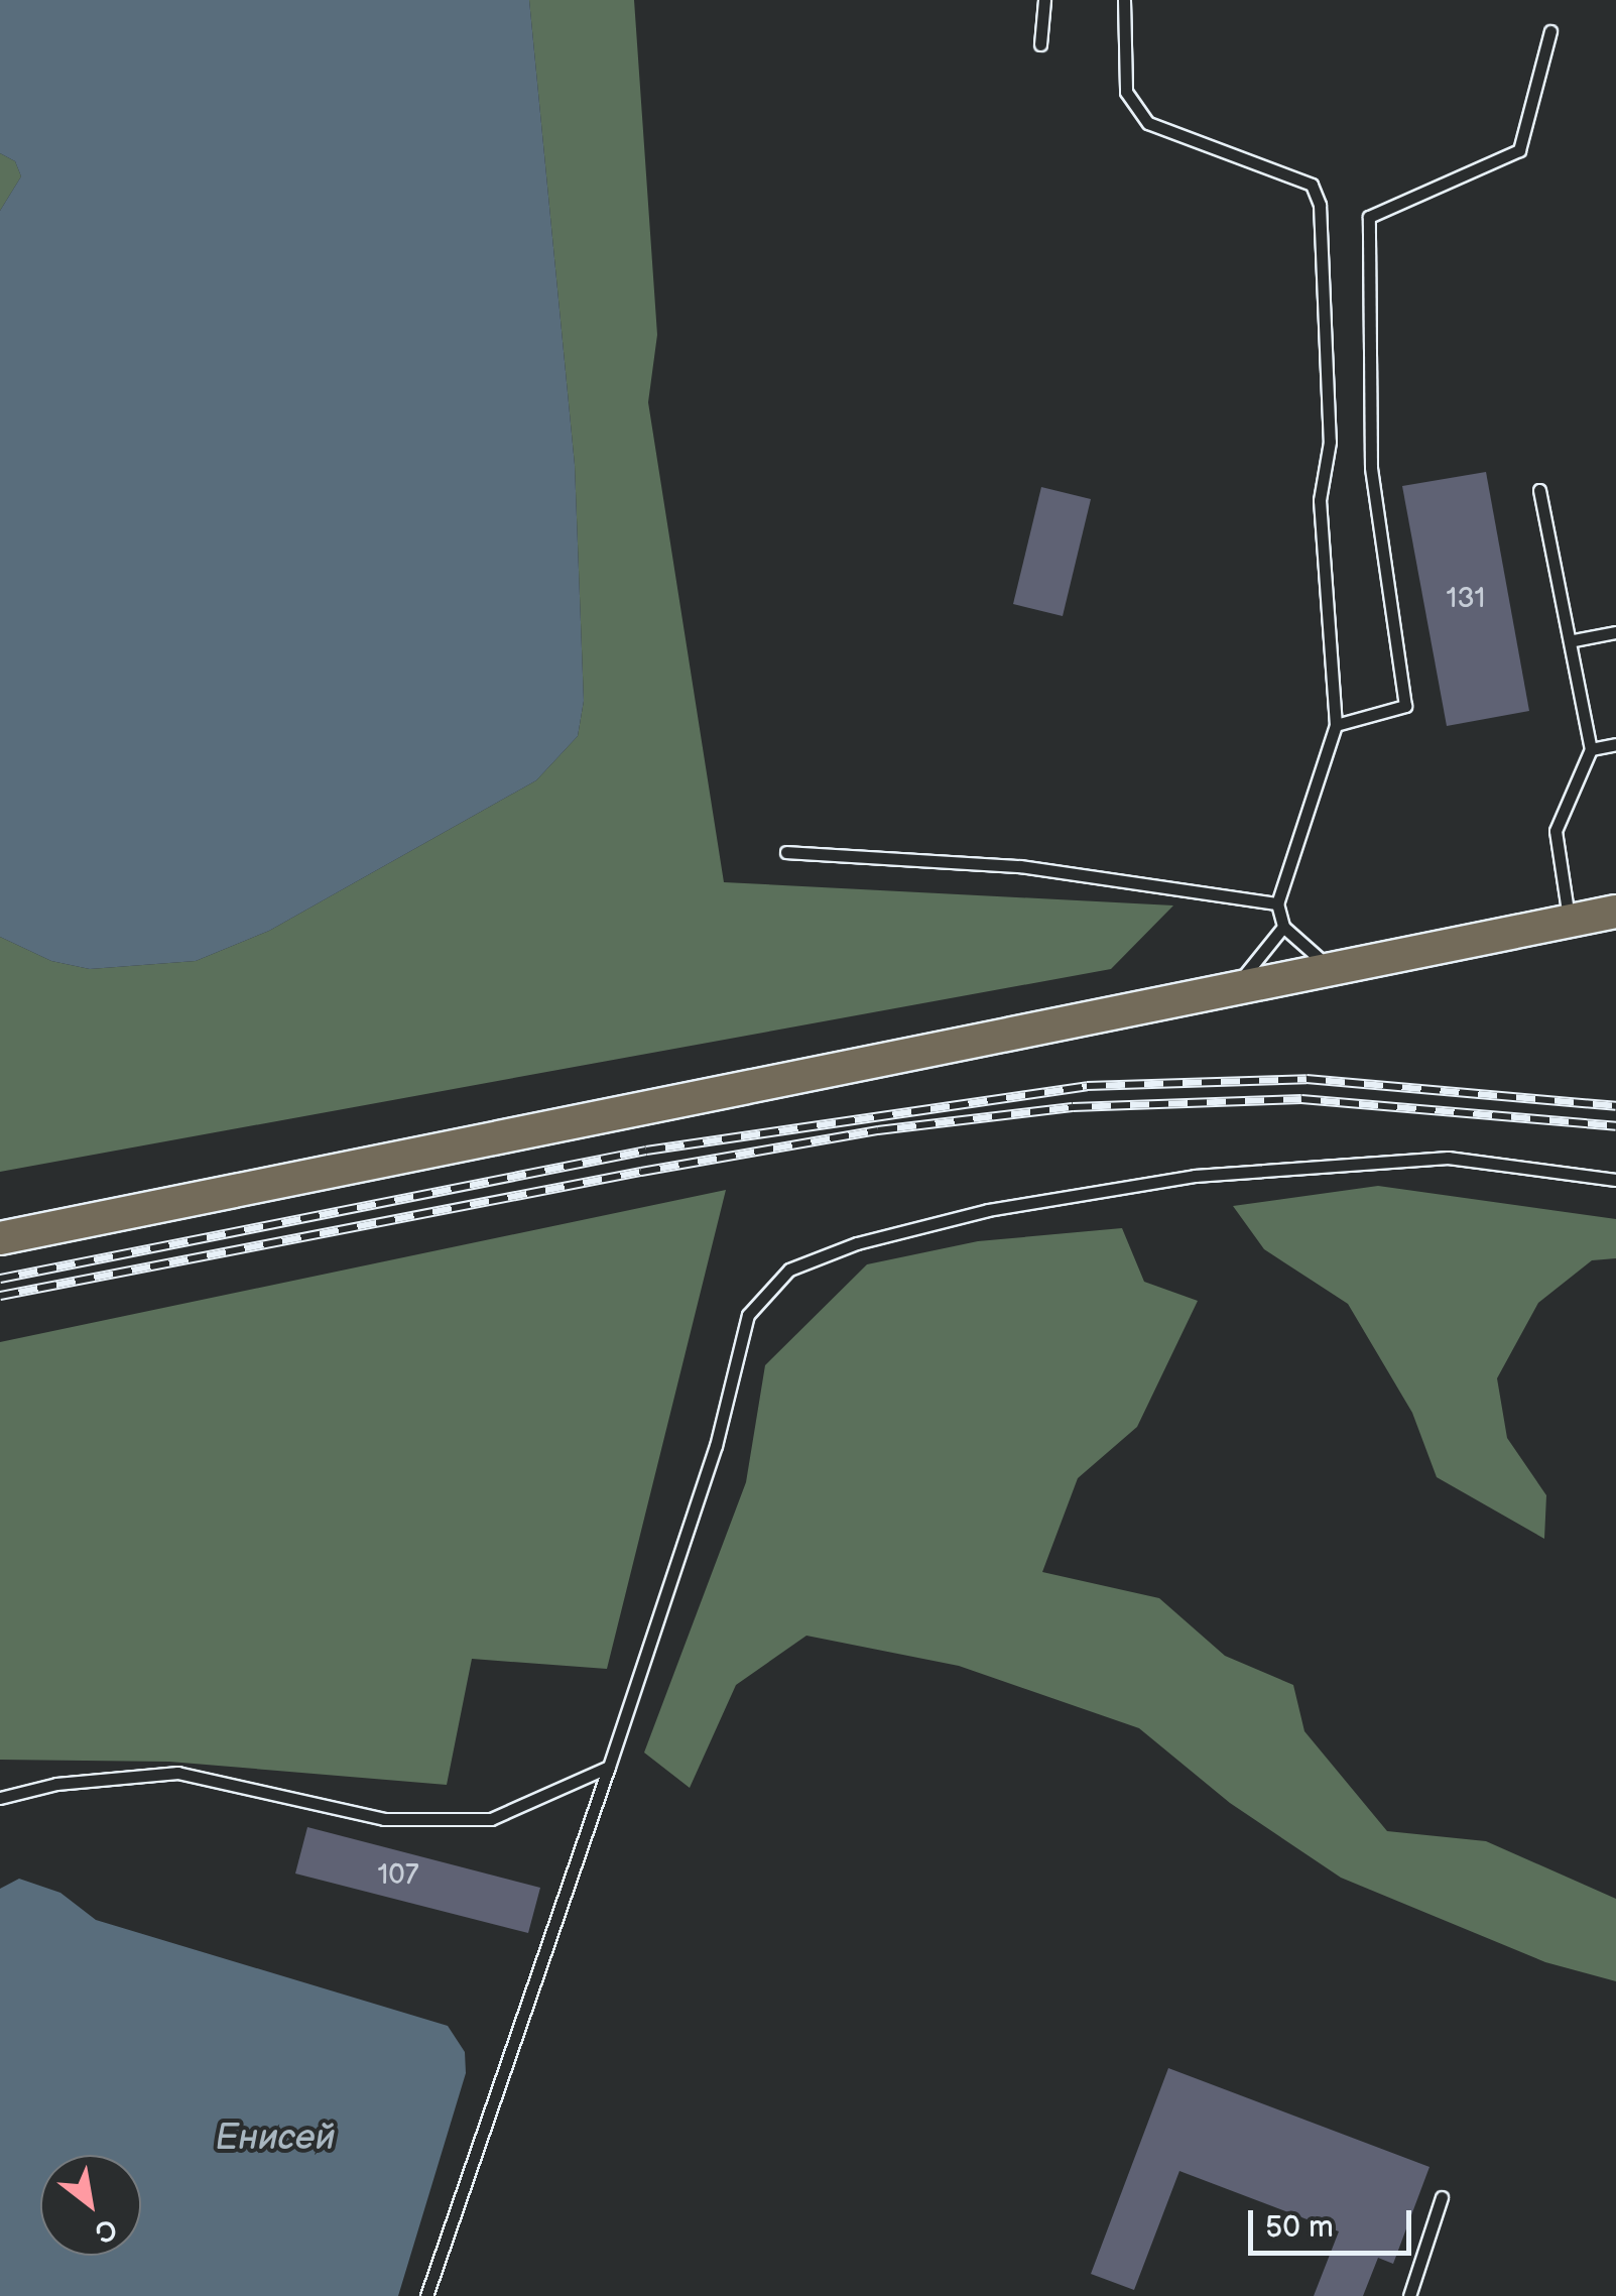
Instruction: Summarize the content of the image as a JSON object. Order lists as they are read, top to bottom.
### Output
{
  "water": ["Енисей"],
  "house_numbers": ["131", "107"],
  "scale_bar": "50 m",
  "north": "bottom right"
}
